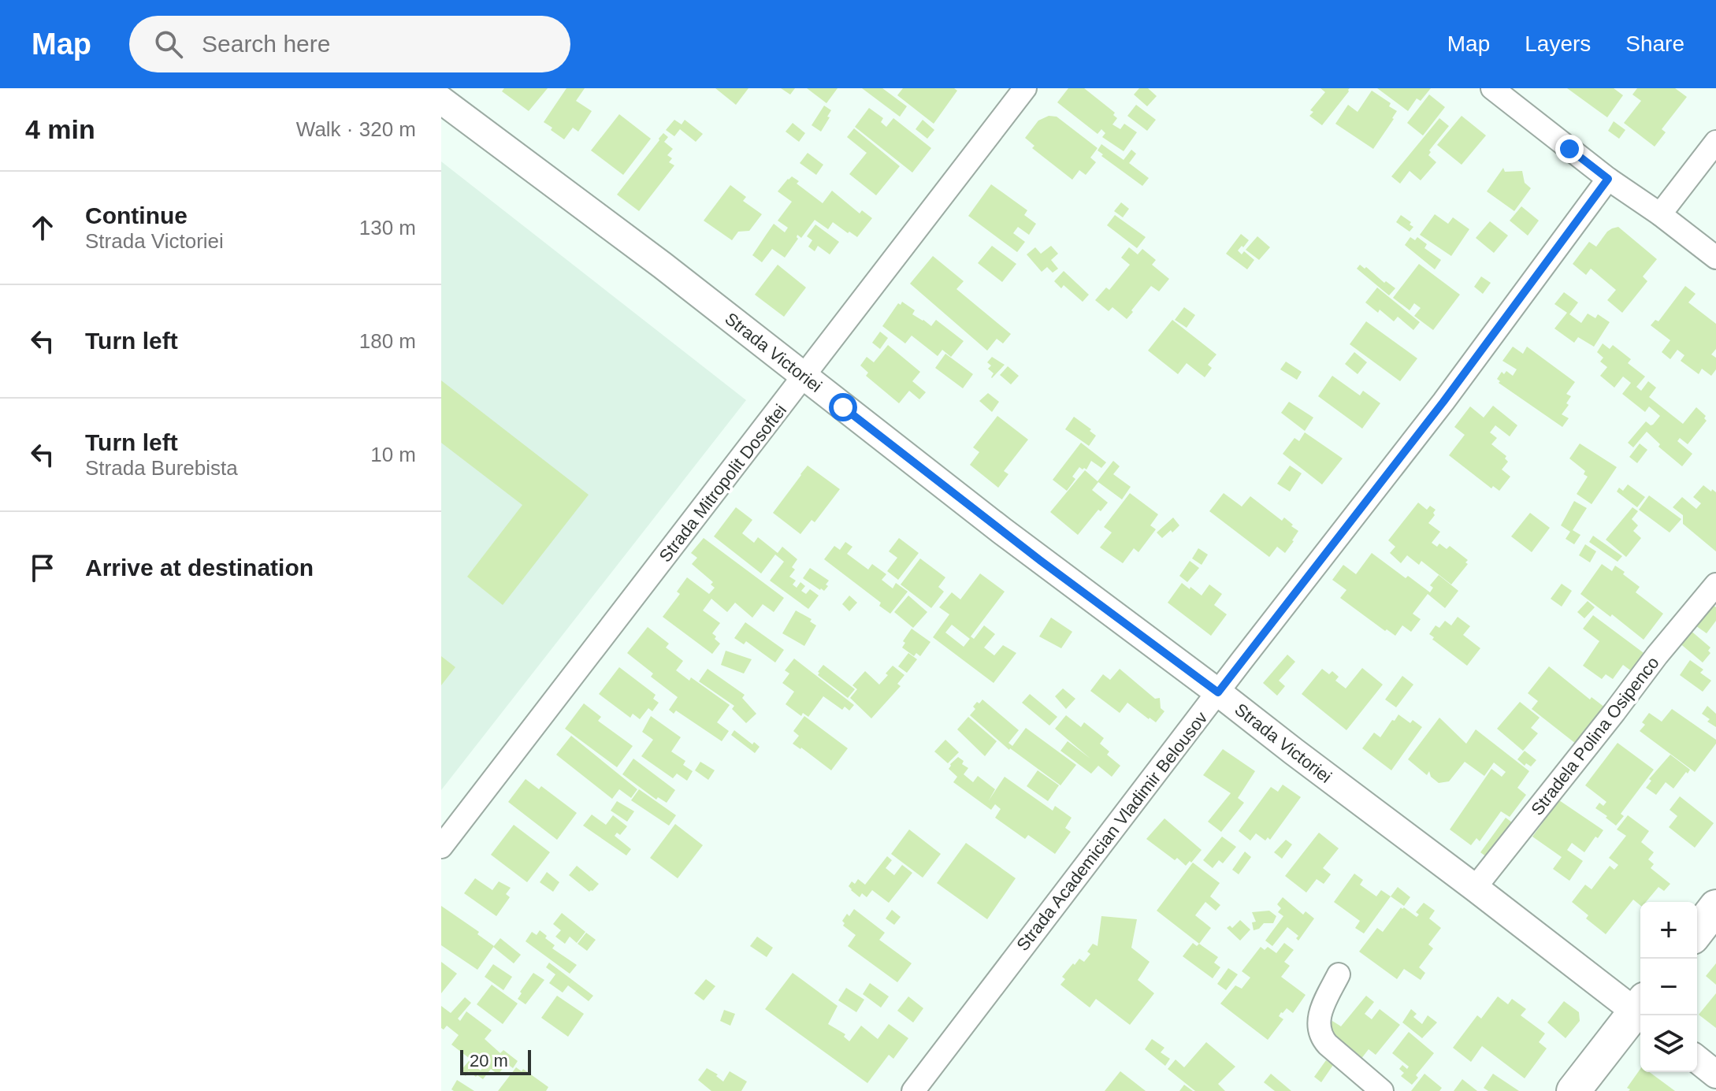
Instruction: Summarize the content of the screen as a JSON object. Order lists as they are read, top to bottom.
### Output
{
  "streets": {
    "street": [
      "Strada Victoriei",
      "Strada Mitropolit Dosoftei",
      "Stradela Polina Osipenco",
      "Strada Academician Vladimir Belousov"
    ]
  },
  "crossings": [
    ["Strada Victoriei", "Strada Mitropolit Dosoftei"],
    ["Strada Victoriei", "Stradela Polina Osipenco"],
    ["Strada Victoriei", "Strada Academician Vladimir Belousov"]
  ],
  "scale_bar": "20 m",
  "page": {
    "header": "Map",
    "search": "Search here",
    "nav": ["Map", "Layers", "Share"],
    "heading": ["4 min", "Walk · 320 m"],
    "list": [
      ["Continue", "Strada Victoriei", "130 m"],
      ["Turn left", "180 m"],
      ["Turn left", "Strada Burebista", "10 m"],
      "Arrive at destination"
    ],
    "map_buttons": ["+", "−"],
    "scale": "20 m"
  }
}
